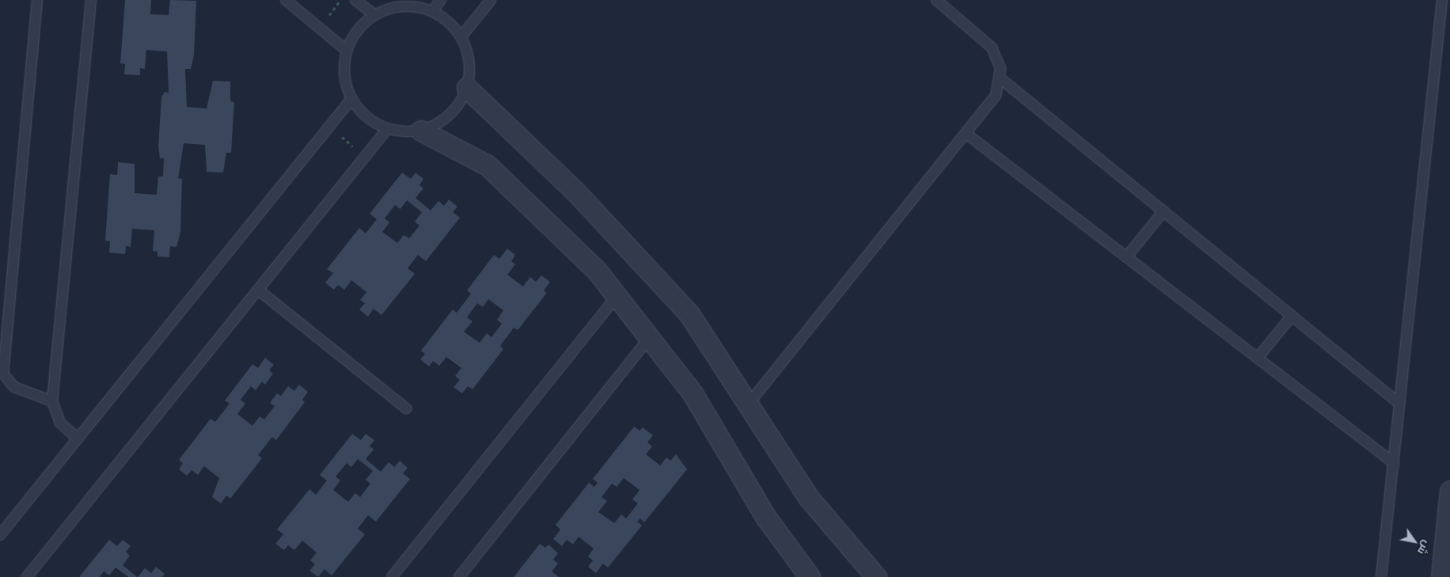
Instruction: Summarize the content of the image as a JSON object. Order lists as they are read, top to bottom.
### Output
{
  "north": "bottom right"
}
